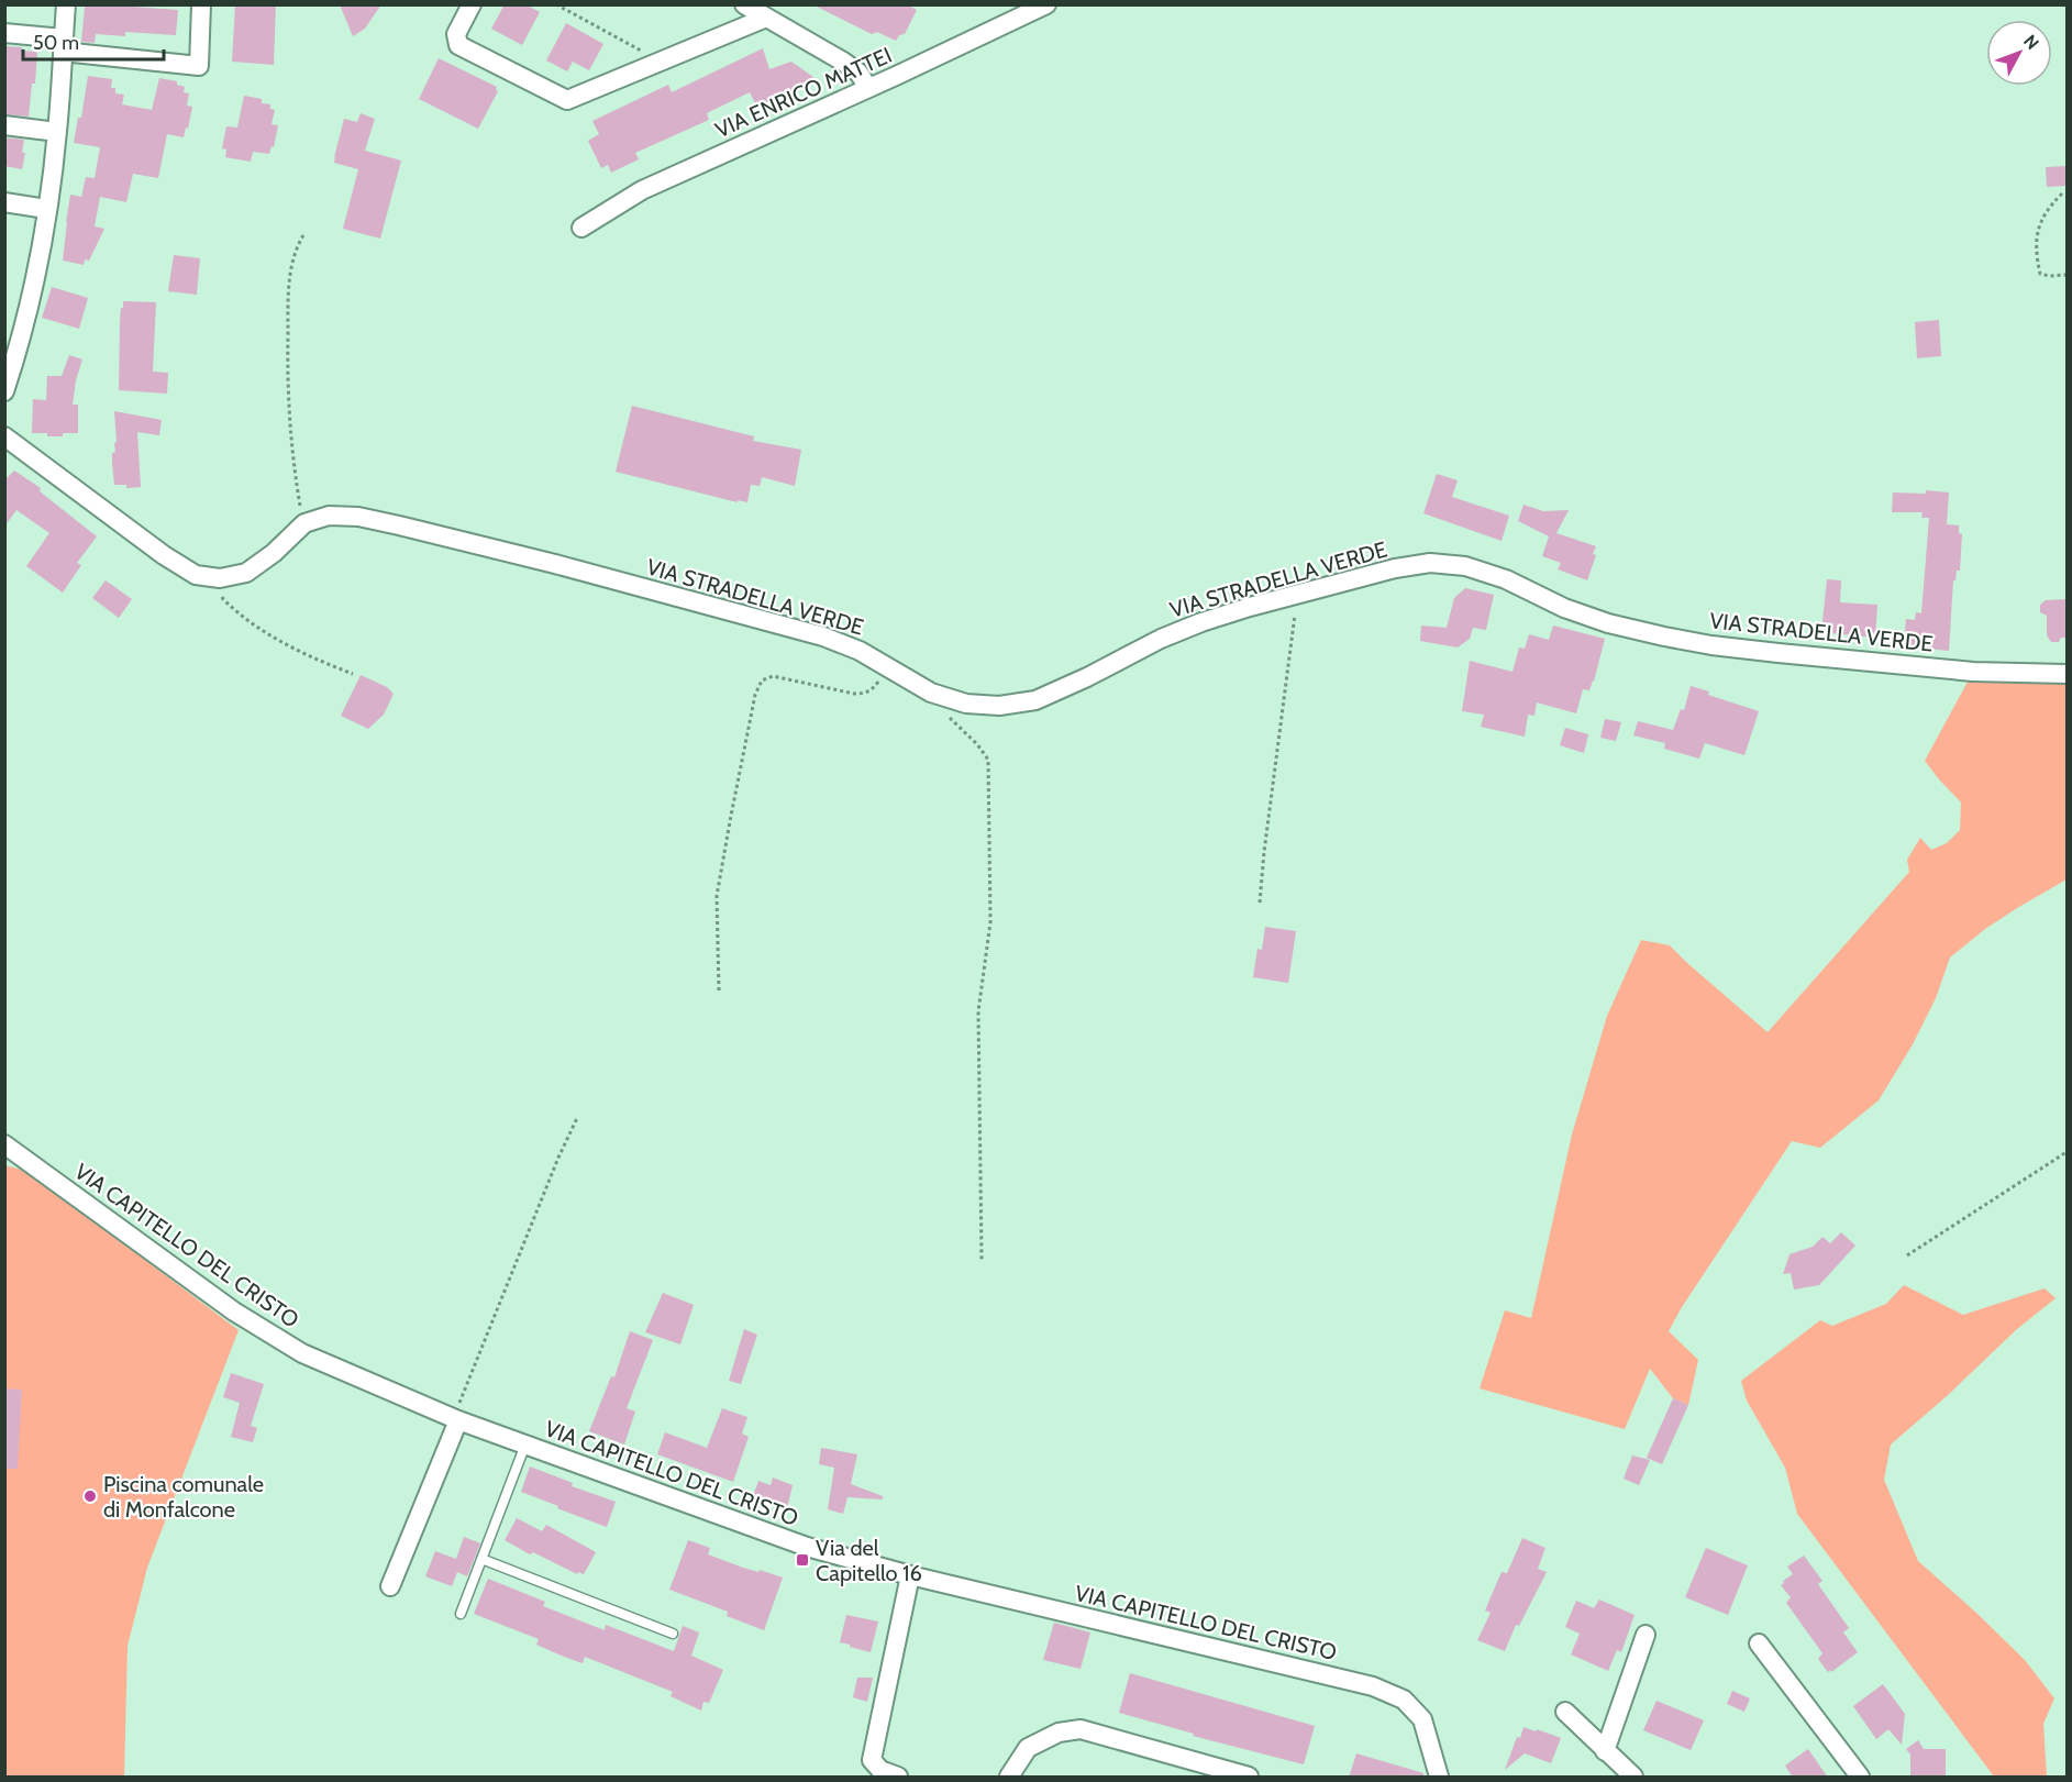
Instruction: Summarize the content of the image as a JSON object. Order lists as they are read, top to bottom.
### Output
{
  "streets": {
    "street": ["VIA ENRICO MATTEI", "VIA STRADELLA VERDE", "VIA CAPITELLO DEL CRISTO"]
  },
  "places": {
    "other": ["Piscina comunale di Monfalcone"],
    "transit": ["Via del Capitello 16"]
  },
  "scale_bar": "50 m",
  "north": "top right"
}
